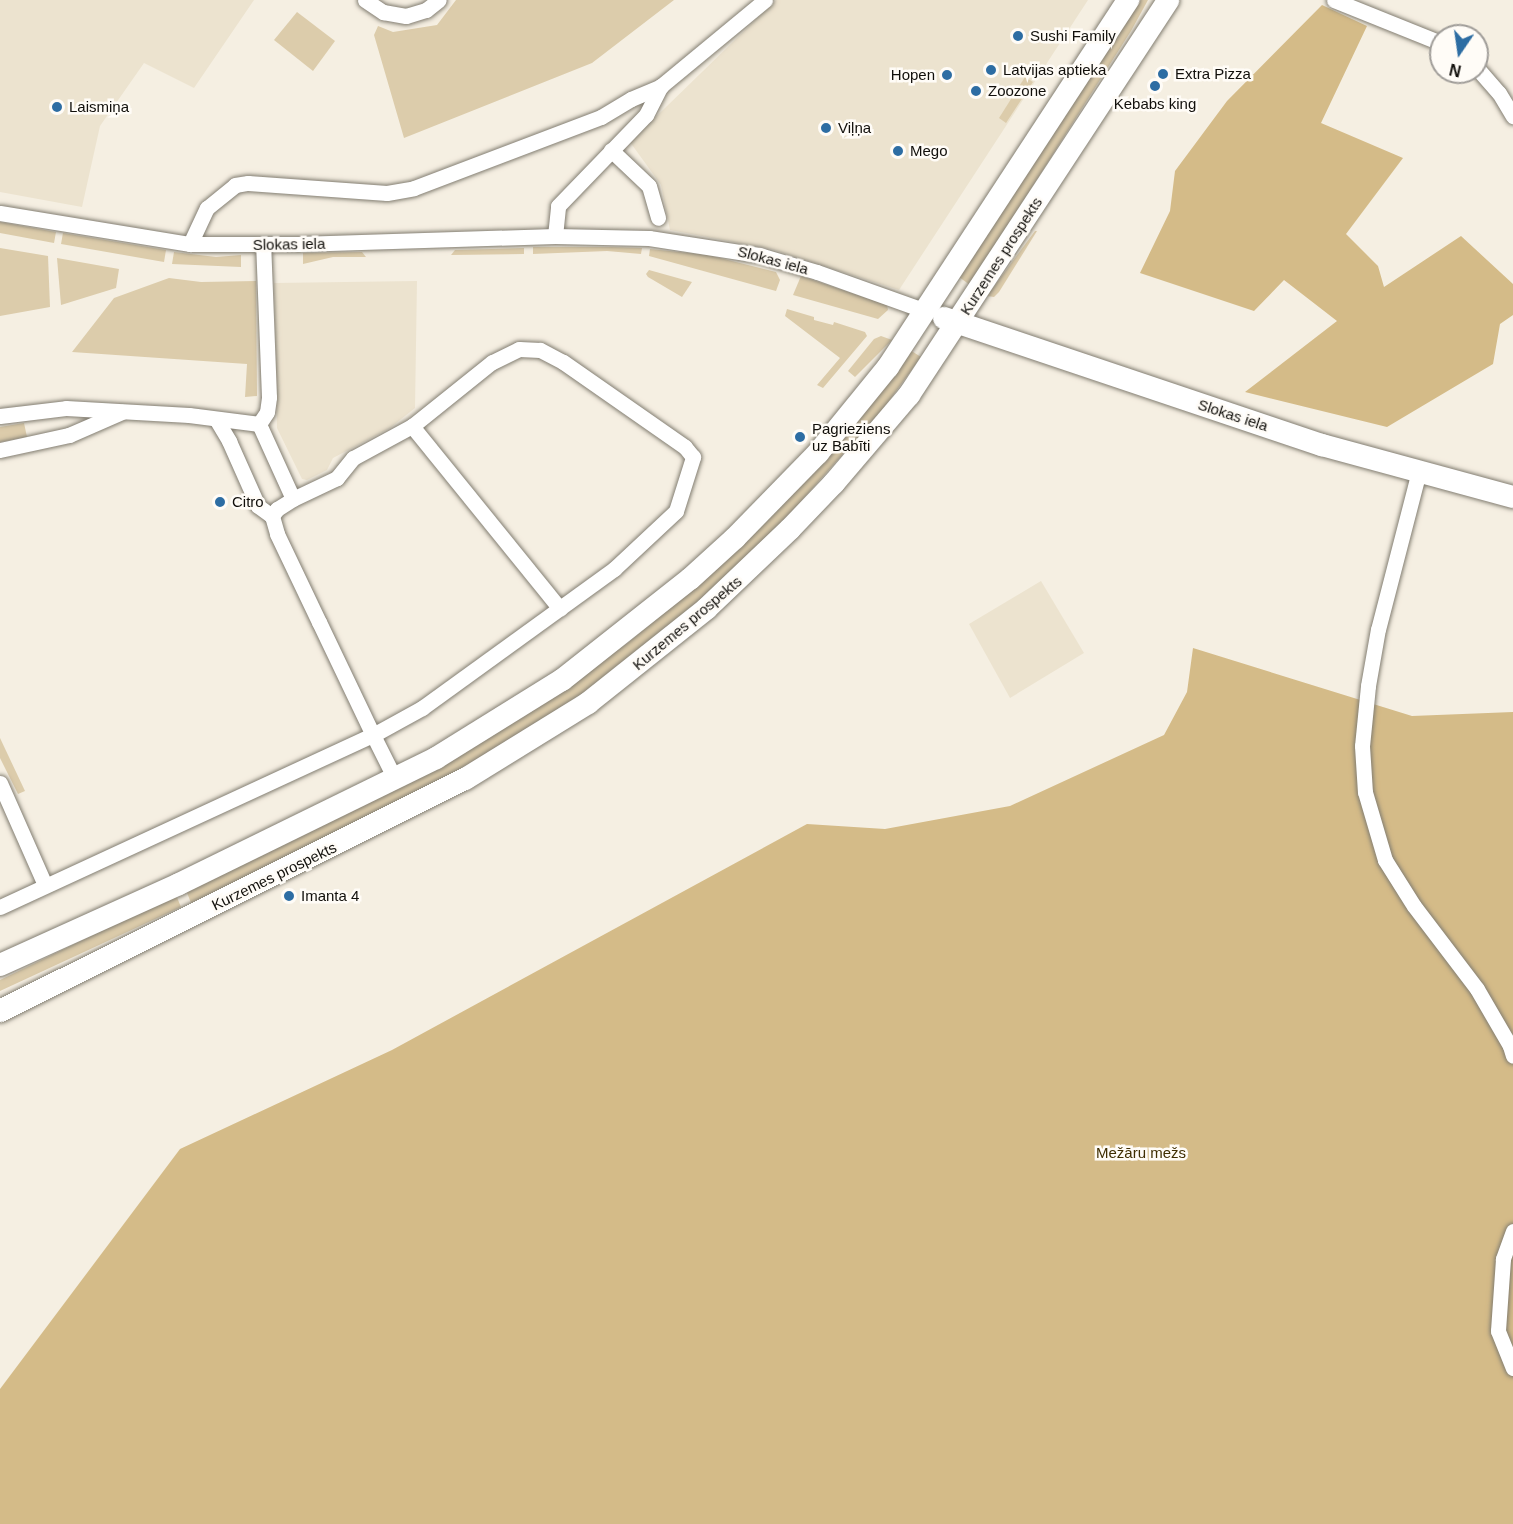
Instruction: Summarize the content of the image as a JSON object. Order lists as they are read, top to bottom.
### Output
{
  "streets": {
    "main road": ["Slokas iela", "Kurzemes prospekts"]
  },
  "crossings": [
    ["Slokas iela", "Kurzemes prospekts"]
  ],
  "parks": ["Mežāru mežs"],
  "places": [
    "Sushi Family",
    "Latvijas aptieka",
    "Extra Pizza",
    "Hopen",
    "Kebabs king",
    "Zoozone",
    "Laismiņa",
    "Viļņa",
    "Mego",
    "Pagrieziens uz Babīti",
    "Citro",
    "Imanta 4"
  ],
  "north": "bottom"
}
